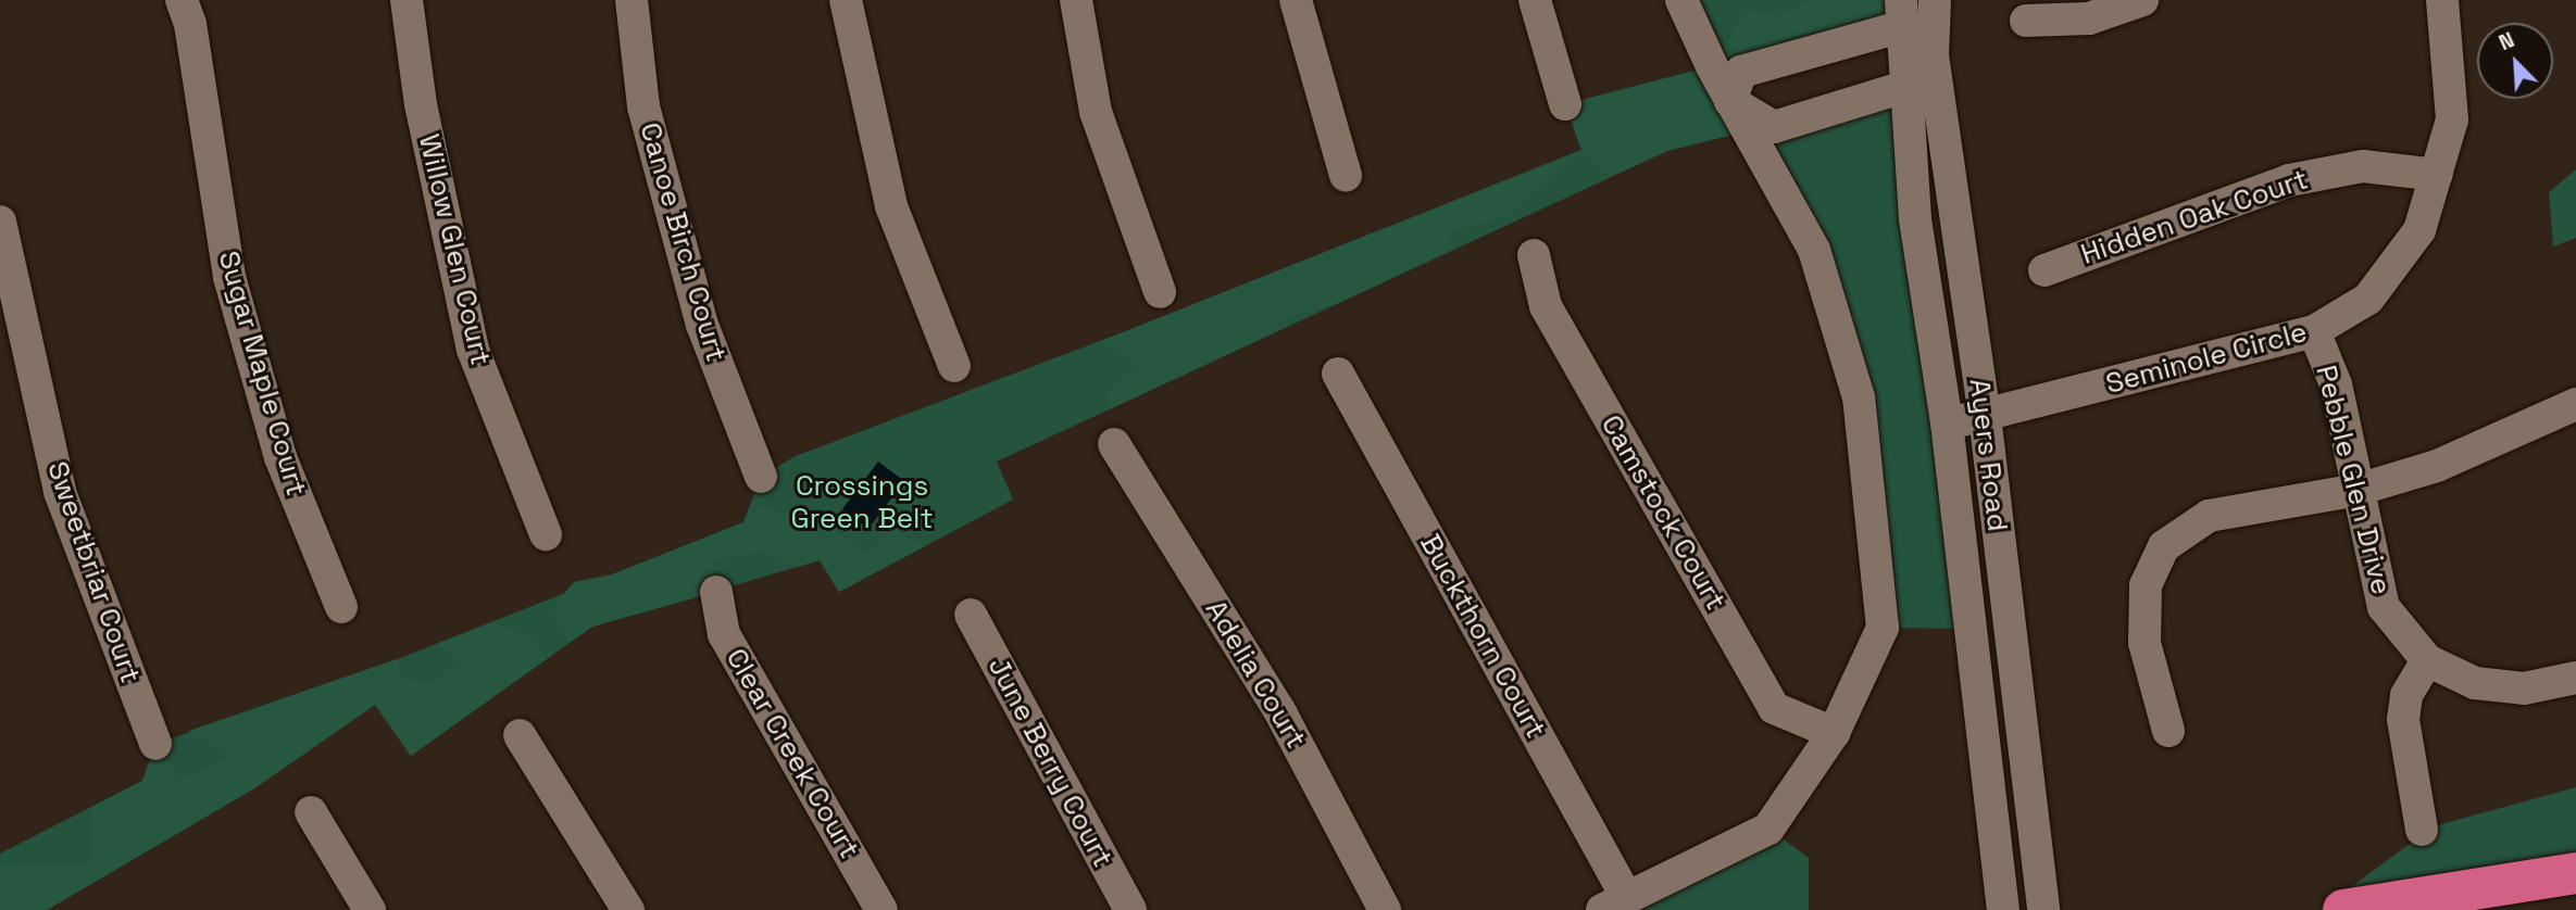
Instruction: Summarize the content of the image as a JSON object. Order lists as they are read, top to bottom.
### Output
{
  "streets": {
    "street": [
      "Hidden Oak Court",
      "Canoe Birch Court",
      "Willow Glen Court",
      "Seminole Circle",
      "Sugar Maple Court",
      "Ayers Road",
      "Pebble Glen Drive",
      "Camstock Court",
      "Sweetbriar Court",
      "Buckthorn Court",
      "Adelia Court",
      "Clear Creek Court",
      "June Berry Court"
    ]
  },
  "crossings": [
    ["Hidden Oak Court", "Seminole Circle"],
    ["Seminole Circle", "Ayers Road"],
    ["Seminole Circle", "Pebble Glen Drive"]
  ],
  "parks": ["Crossings Green Belt"],
  "north": "top left"
}
